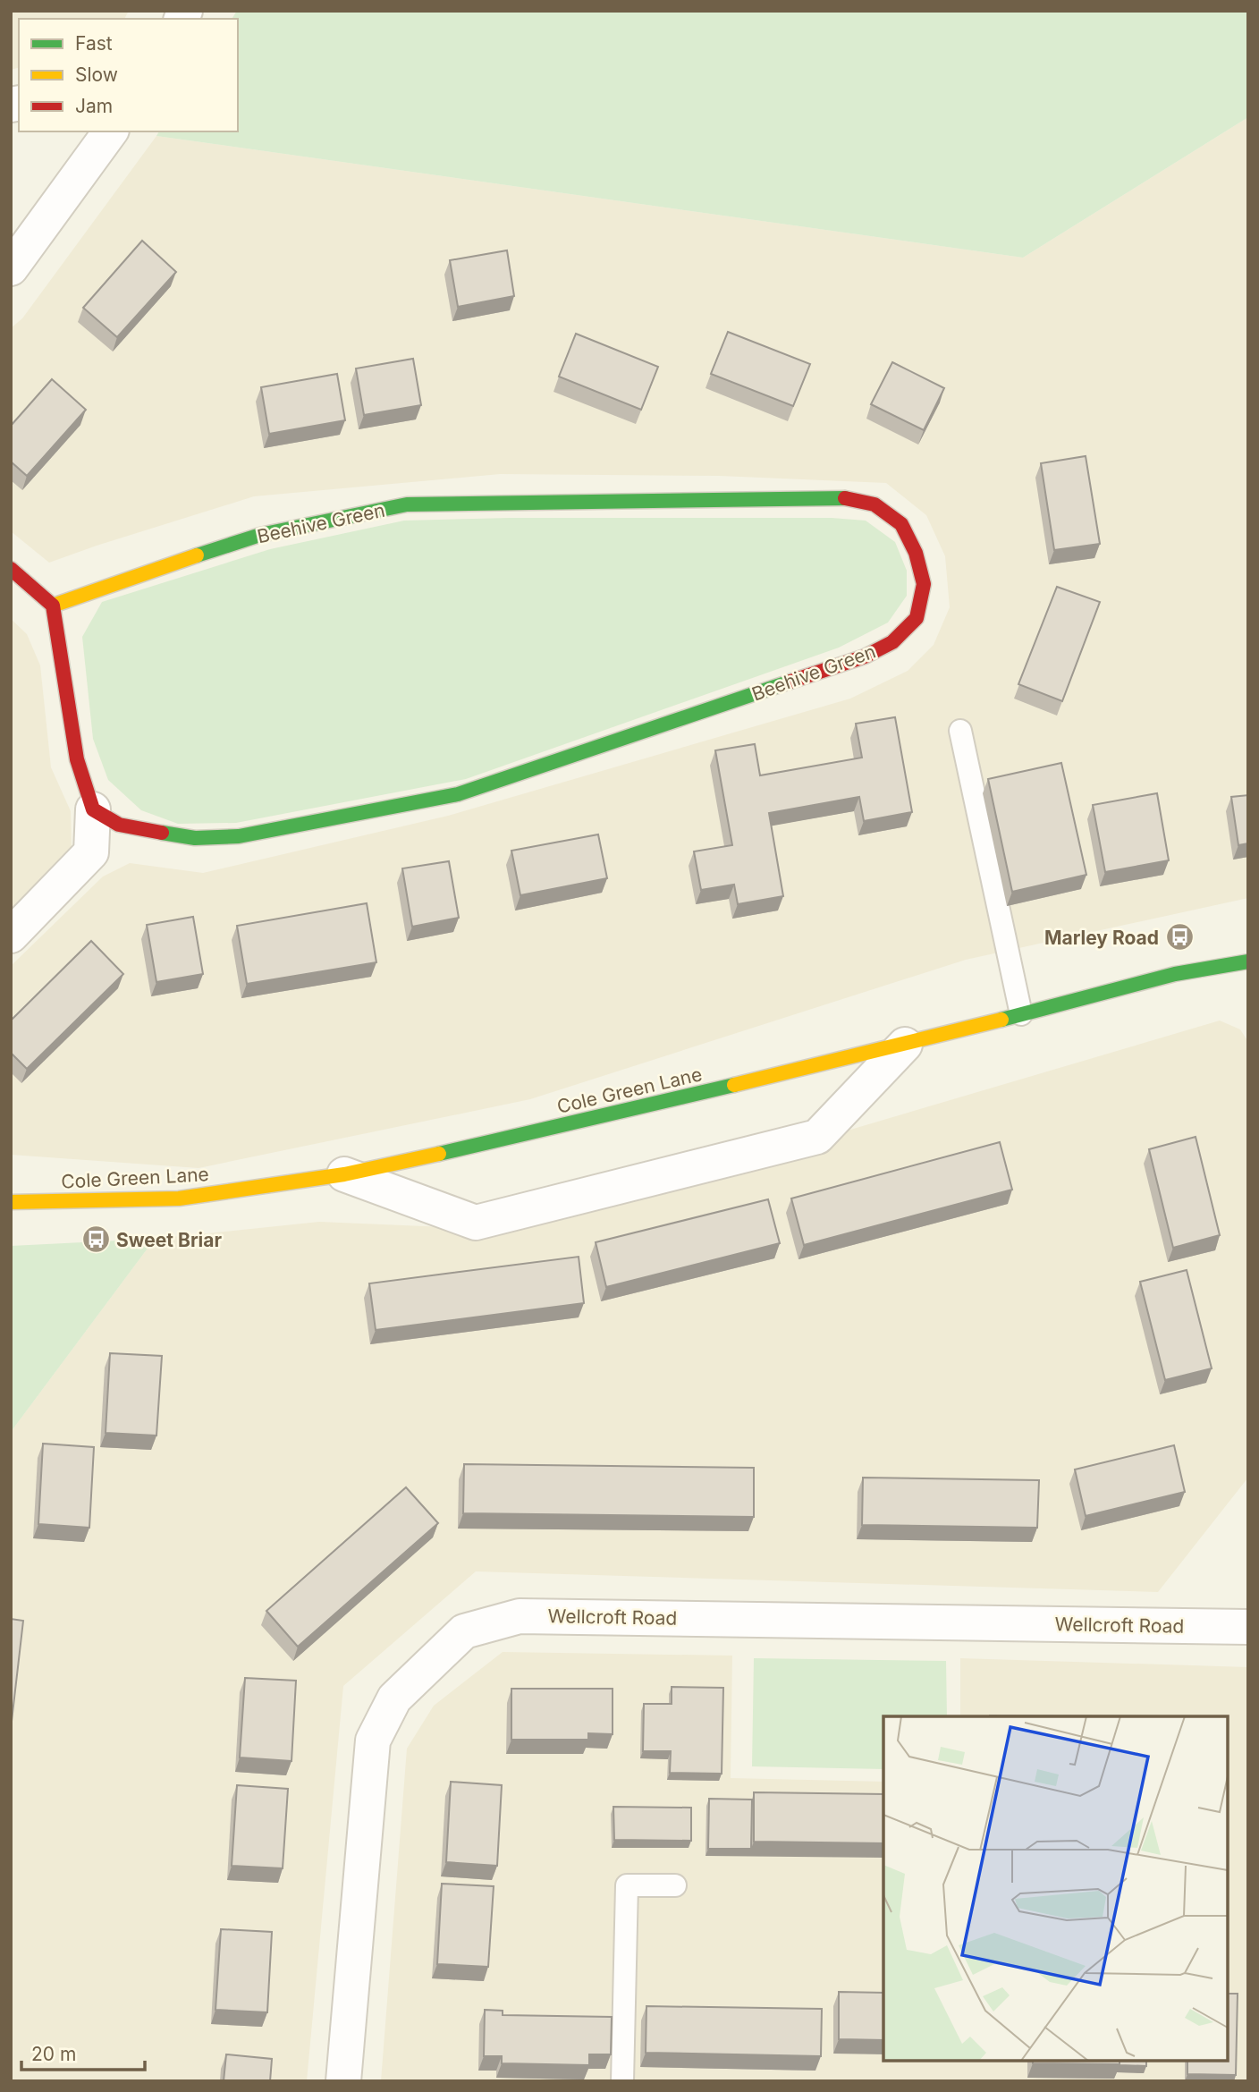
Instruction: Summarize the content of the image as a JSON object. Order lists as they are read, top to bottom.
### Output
{
  "streets": {
    "street": ["Beehive Green", "Cole Green Lane", "Wellcroft Road"]
  },
  "places": {
    "bus stop": ["Marley Road", "Sweet Briar"]
  },
  "legend": ["Fast", "Slow", "Jam"],
  "scale_bar": "20 m"
}
